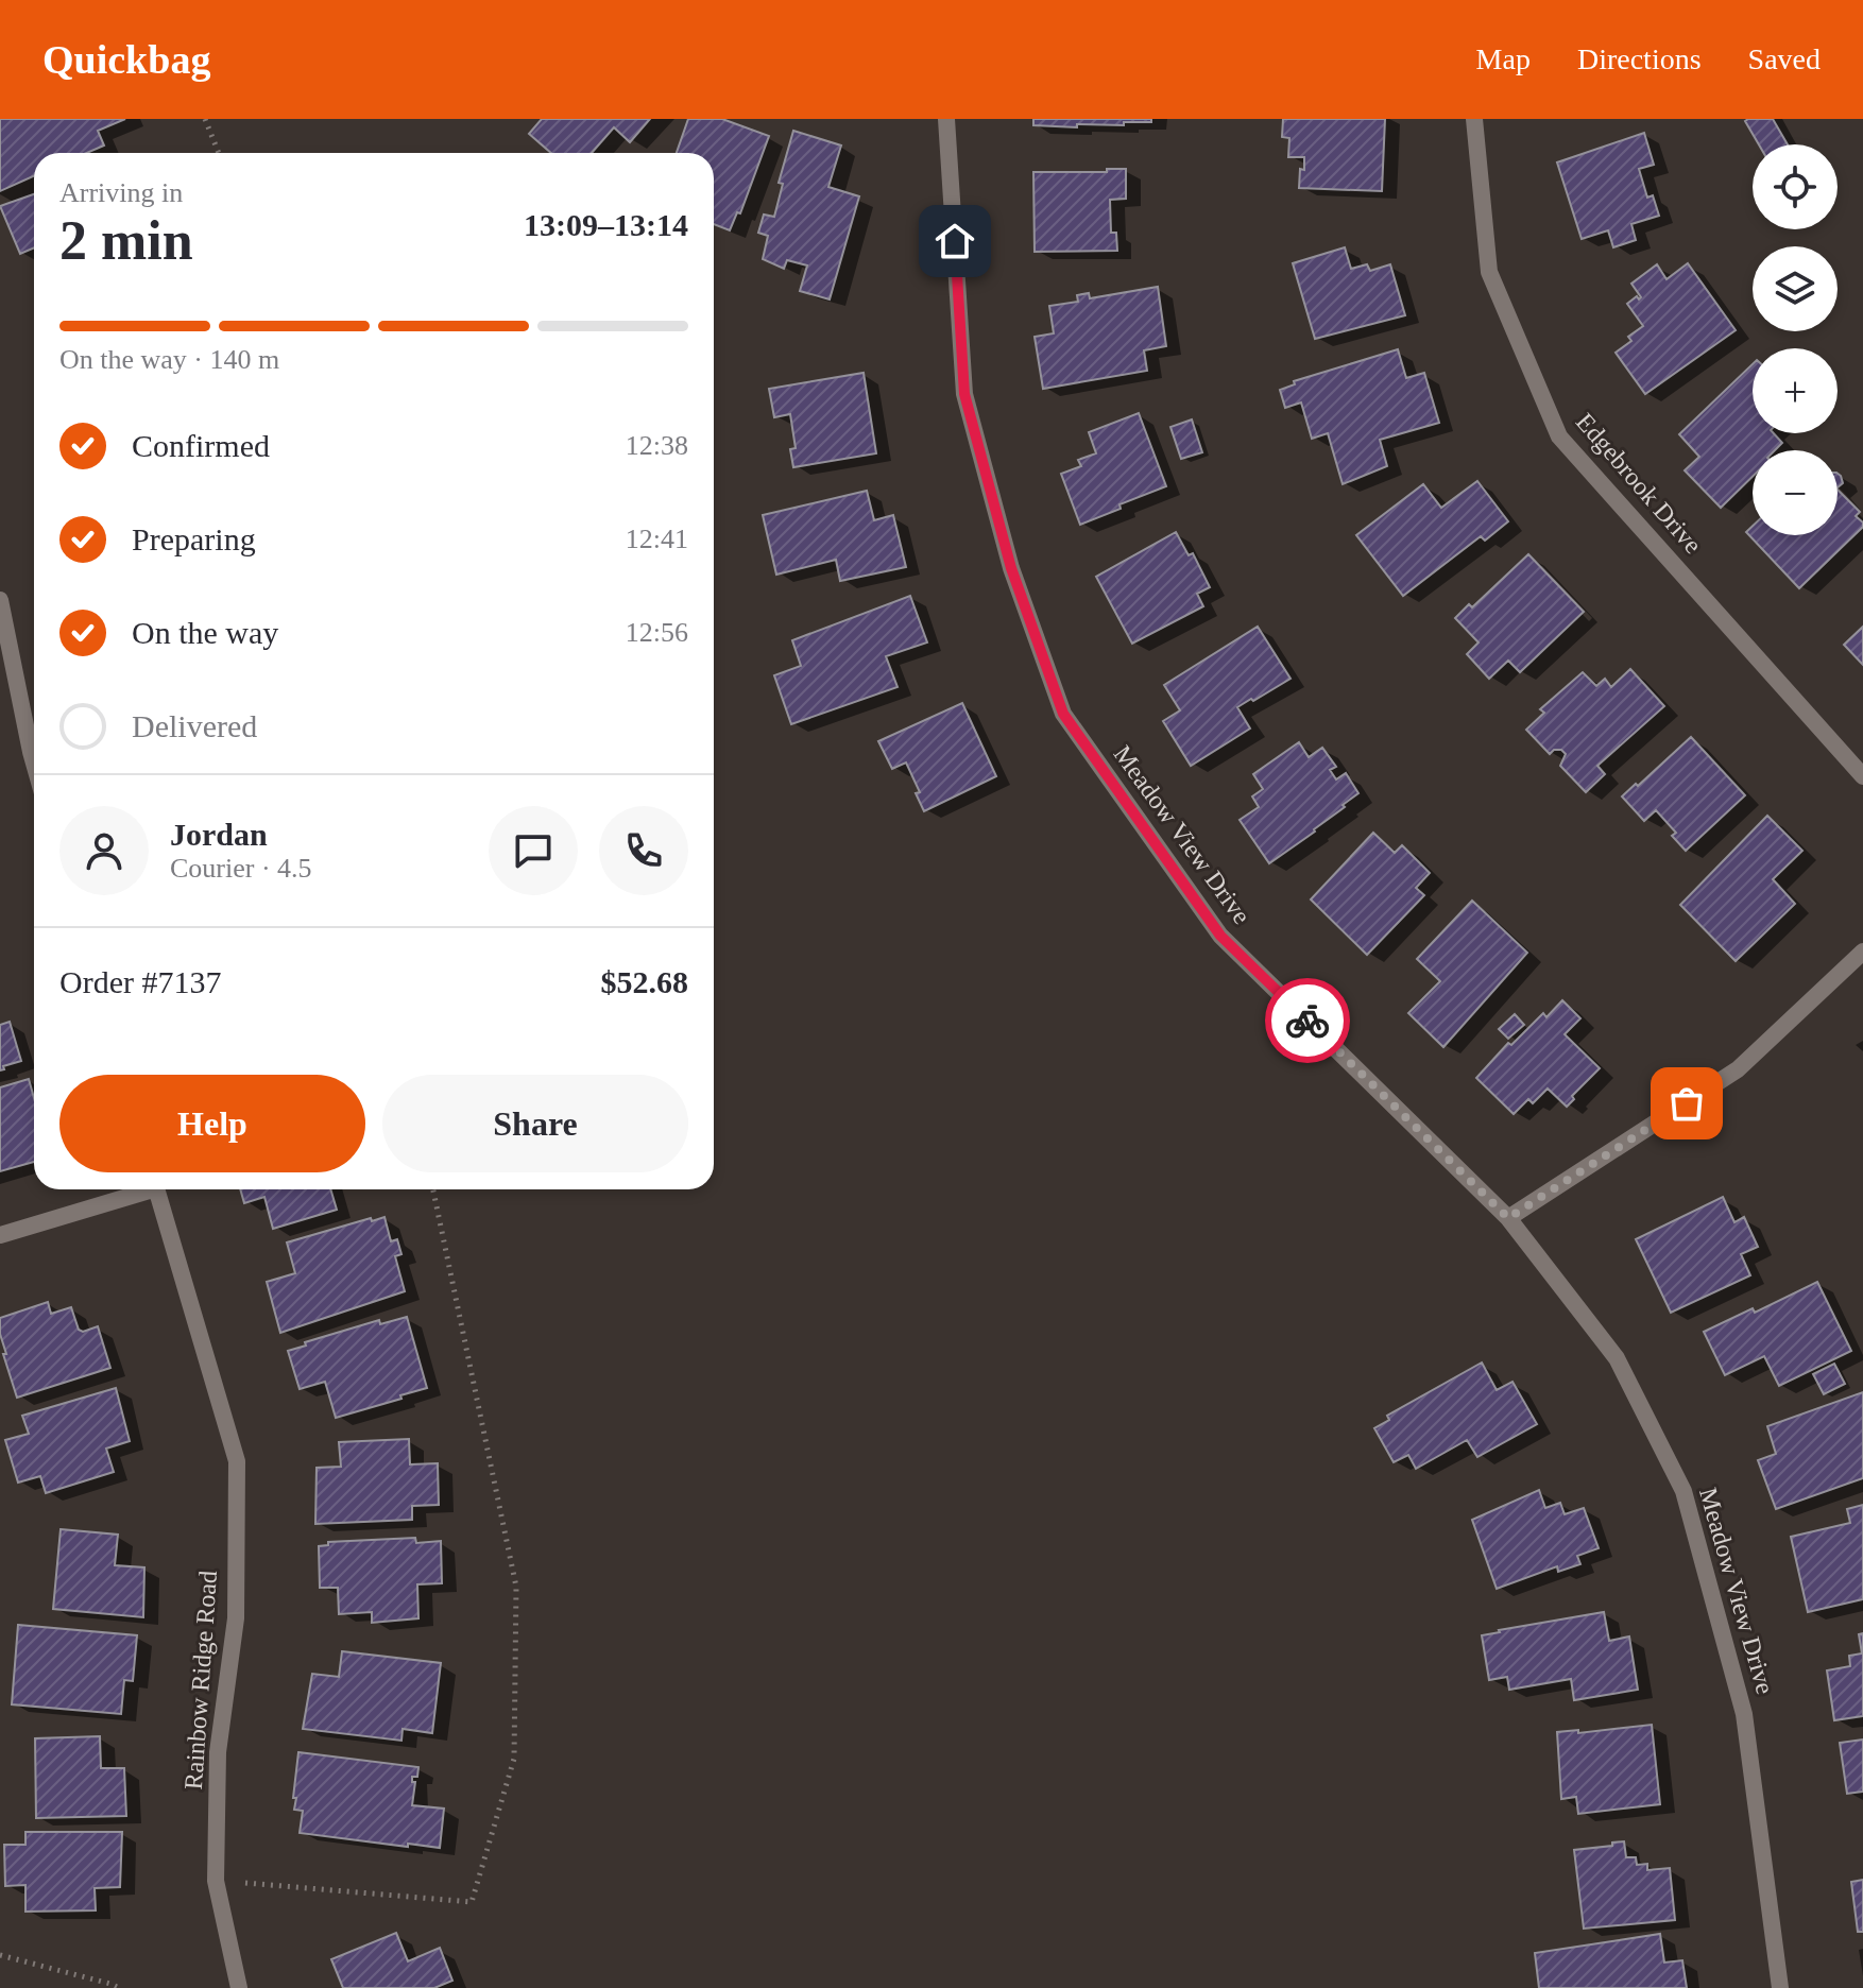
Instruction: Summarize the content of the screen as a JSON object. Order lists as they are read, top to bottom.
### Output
{
  "streets": {
    "street": ["Edgebrook Drive", "Meadow View Drive", "Rainbow Ridge Road"]
  },
  "page": {
    "header": "Quickbag",
    "nav": ["Map", "Directions", "Saved"],
    "map_buttons": ["+", "−"],
    "heading": ["2 min", "Arriving in", "13:09–13:14"],
    "panel": [
      "Jordan",
      "Courier · 4.5",
      "Order #7137",
      "$52.68"
    ],
    "bar": "On the way · 140 m",
    "list": [
      ["Confirmed", "12:38"],
      ["Preparing", "12:41"],
      ["On the way", "12:56"],
      "Delivered"
    ],
    "buttons": ["Help", "Share"]
  }
}
